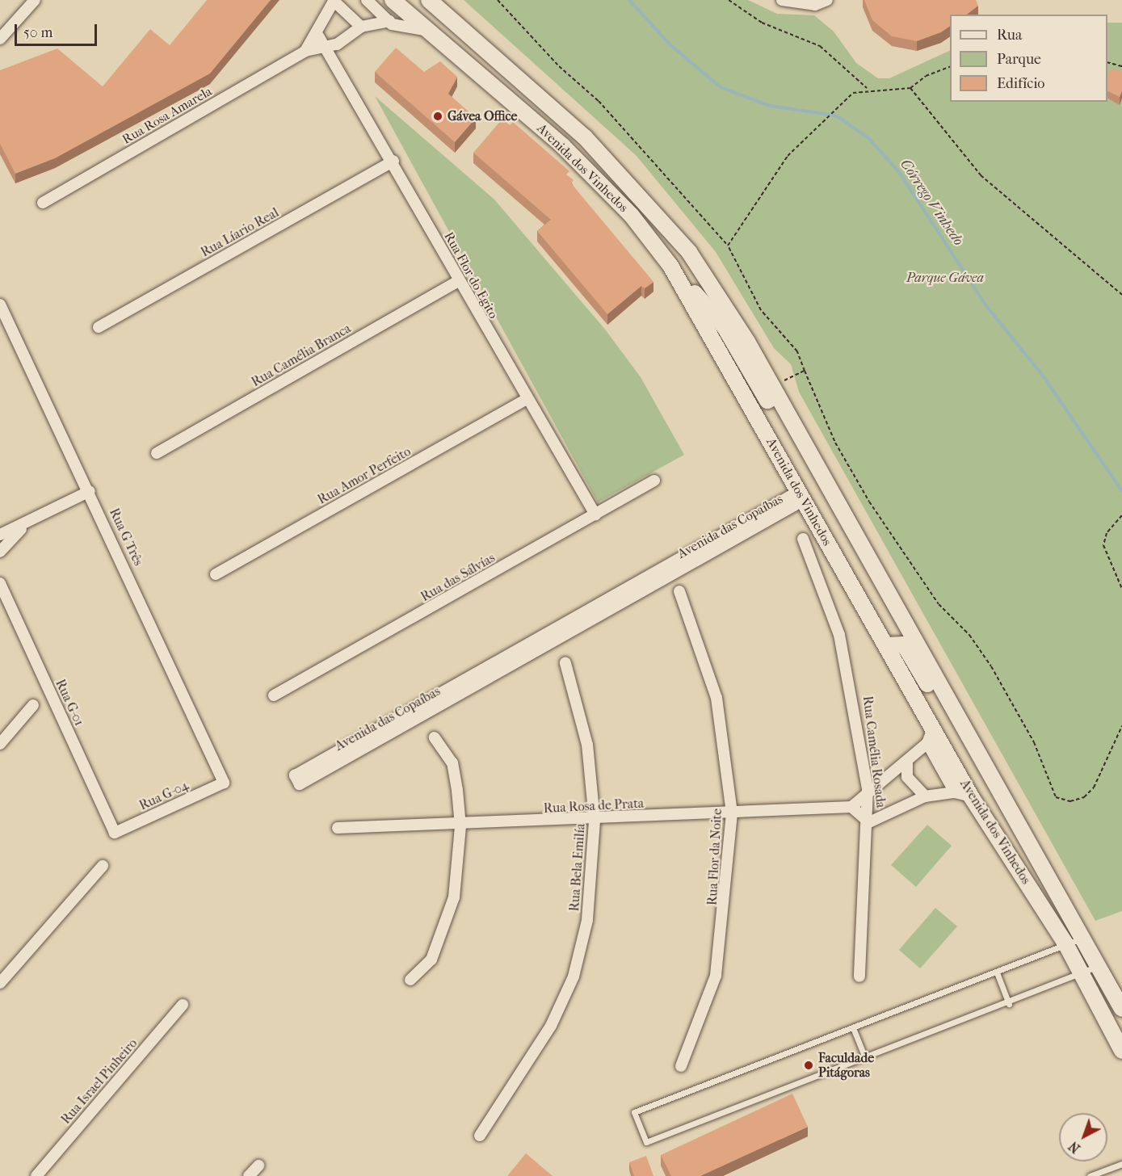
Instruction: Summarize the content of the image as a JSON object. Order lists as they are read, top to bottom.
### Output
{
  "streets": {
    "main road": ["Avenida dos Vinhedos"],
    "street": [
      "Rua Rosa Amarela",
      "Rua Líario Real",
      "Rua Flor do Egito",
      "Rua Camélia Branca",
      "Rua Amor Perfeito",
      "Avenida das Copaíbas",
      "Rua G Três",
      "Rua das Sálvías",
      "Rua G-01",
      "Rua Camélia Rosada",
      "Rua G-04",
      "Rua Rosa de Prata",
      "Rua Flor da Noite",
      "Rua Bela Emilía",
      "Rua Israel Pinheiro"
    ]
  },
  "crossings": [
    ["Rua Rosa Amarela", "Rua Flor do Egito"],
    ["Avenida dos Vinhedos", "Avenida das Copaíbas"],
    ["Rua Líario Real", "Rua Flor do Egito"],
    ["Rua Flor do Egito", "Rua Camélia Branca"],
    ["Rua Flor do Egito", "Rua Amor Perfeito"],
    ["Rua Flor do Egito", "Rua das Sálvías"],
    ["Rua G Três", "Rua G-04"],
    ["Rua G-01", "Rua G-04"],
    ["Rua Rosa de Prata", "Rua Flor da Noite"],
    ["Rua Rosa de Prata", "Rua Bela Emilía"]
  ],
  "water": ["Córrego Vinhedo"],
  "parks": ["Parque Gávea"],
  "places": ["Gávea Office", "Faculdade Pitágoras"],
  "legend": ["Rua", "Parque", "Edifício"],
  "scale_bar": "50 m",
  "north": "bottom left"
}
